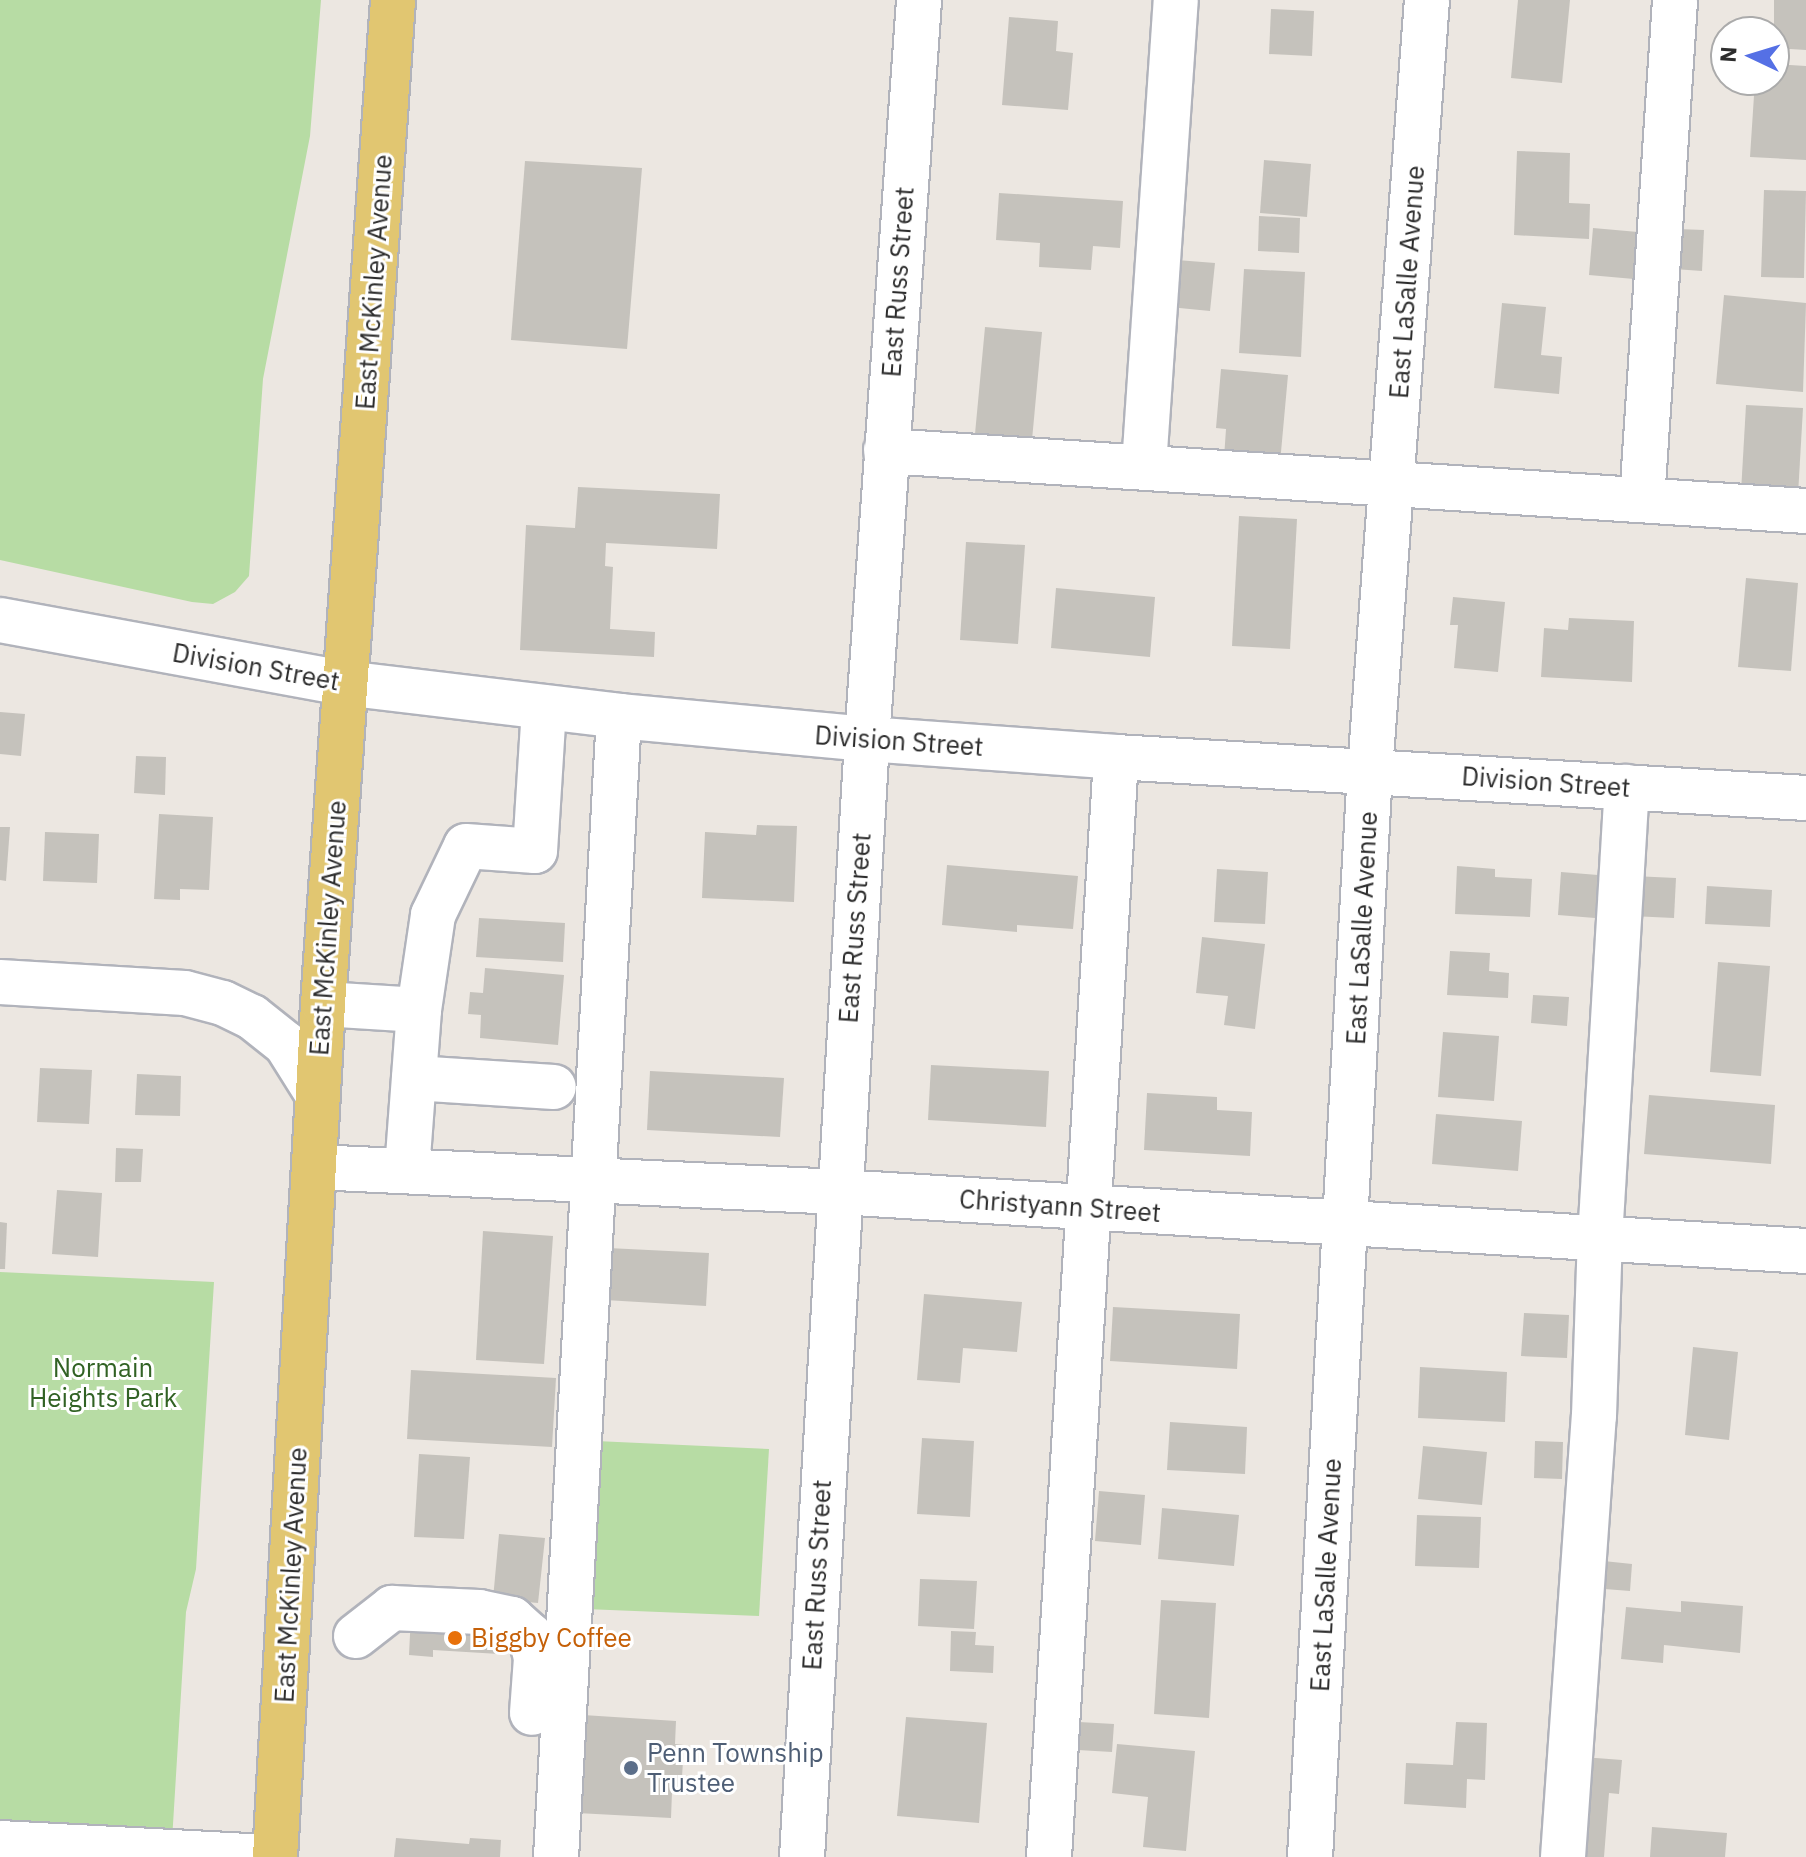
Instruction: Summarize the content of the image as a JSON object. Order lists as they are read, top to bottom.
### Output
{
  "streets": {
    "main road": ["East McKinley Avenue"],
    "street": [
      "East Russ Street",
      "East LaSalle Avenue",
      "Division Street",
      "Christyann Street"
    ]
  },
  "crossings": [
    ["East McKinley Avenue", "Division Street"],
    ["East McKinley Avenue", "Christyann Street"],
    ["East Russ Street", "Division Street"],
    ["East Russ Street", "Christyann Street"],
    ["East LaSalle Avenue", "Division Street"],
    ["East LaSalle Avenue", "Christyann Street"]
  ],
  "parks": ["Normain Heights Park"],
  "places": ["Biggby Coffee", "Penn Township Trustee"],
  "north": "left"
}
